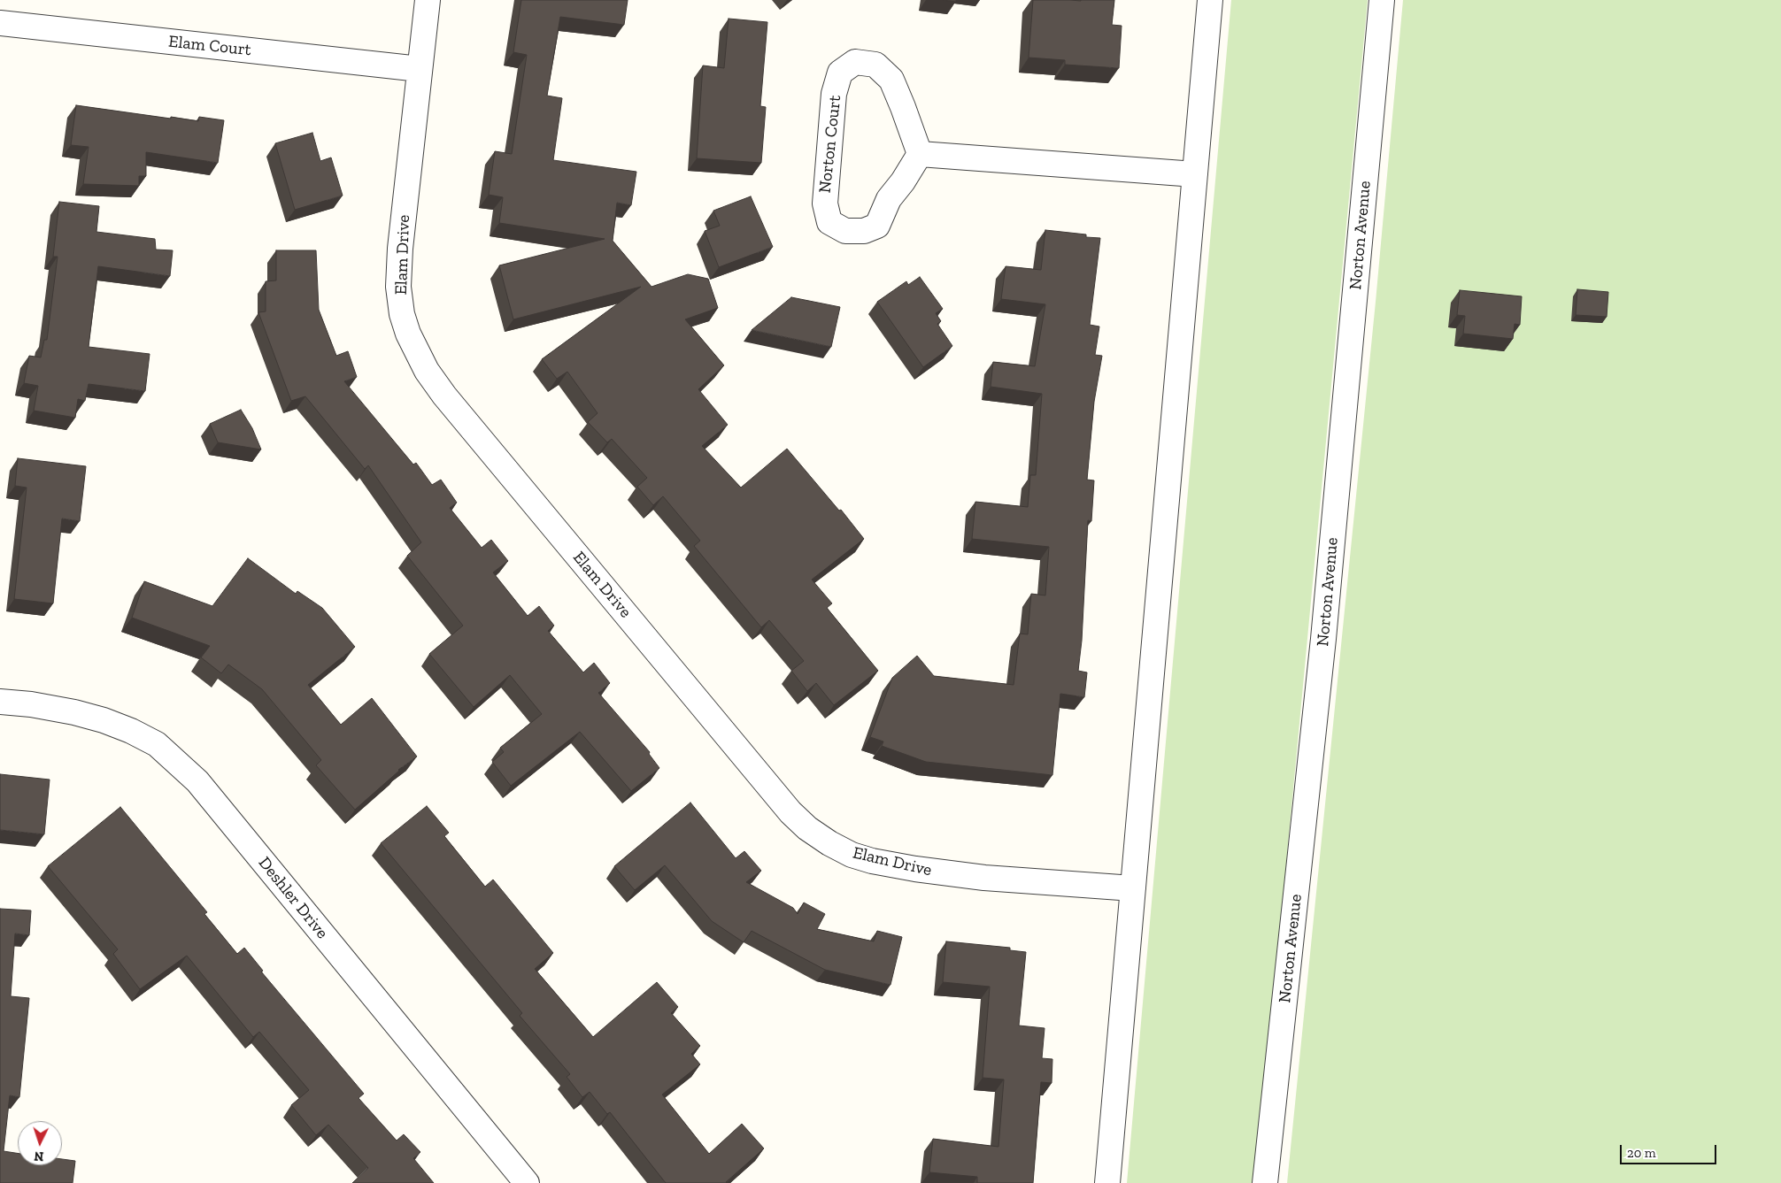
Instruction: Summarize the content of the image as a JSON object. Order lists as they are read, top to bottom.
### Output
{
  "streets": {
    "street": [
      "Elam Court",
      "Norton Court",
      "Norton Avenue",
      "Elam Drive",
      "Deshler Drive"
    ]
  },
  "crossings": [
    ["Elam Court", "Elam Drive"]
  ],
  "scale_bar": "20 m",
  "north": "bottom"
}
